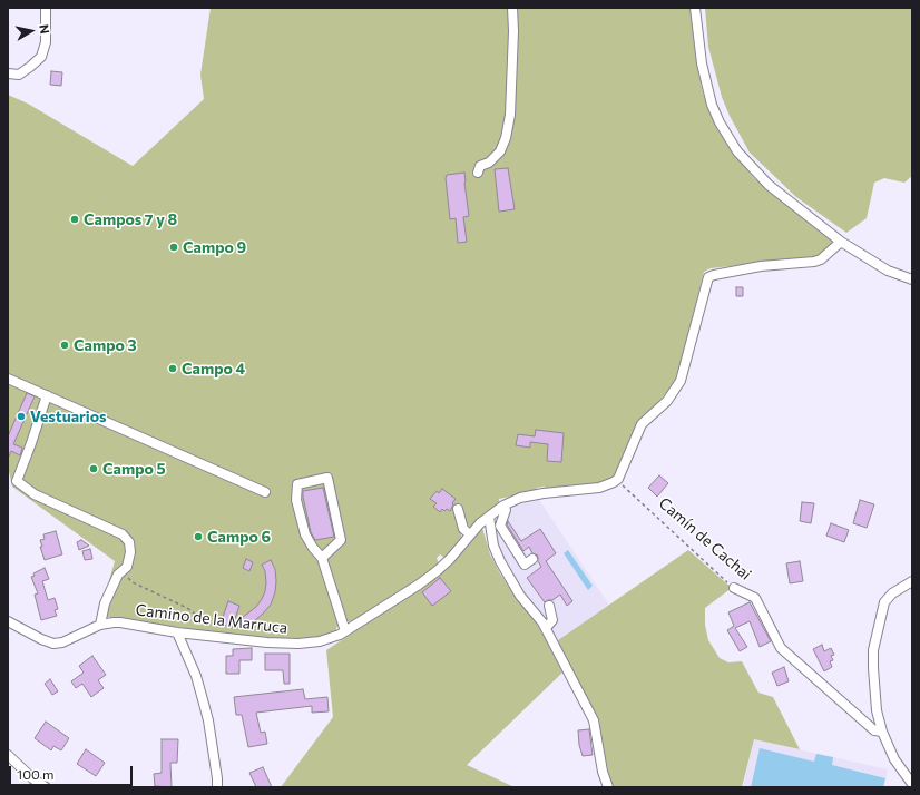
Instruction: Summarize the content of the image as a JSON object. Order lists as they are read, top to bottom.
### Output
{
  "streets": {
    "street": ["Camín de Cachai", "Camino de la Marruca"]
  },
  "crossings": [
    ["Camín de Cachai", "Camino de la Marruca"]
  ],
  "places": [
    "Campos 7 y 8",
    "Campo 9",
    "Campo 3",
    "Campo 4",
    "Vestuarios",
    "Campo 5",
    "Campo 6"
  ],
  "scale_bar": "100 m",
  "north": "right"
}
